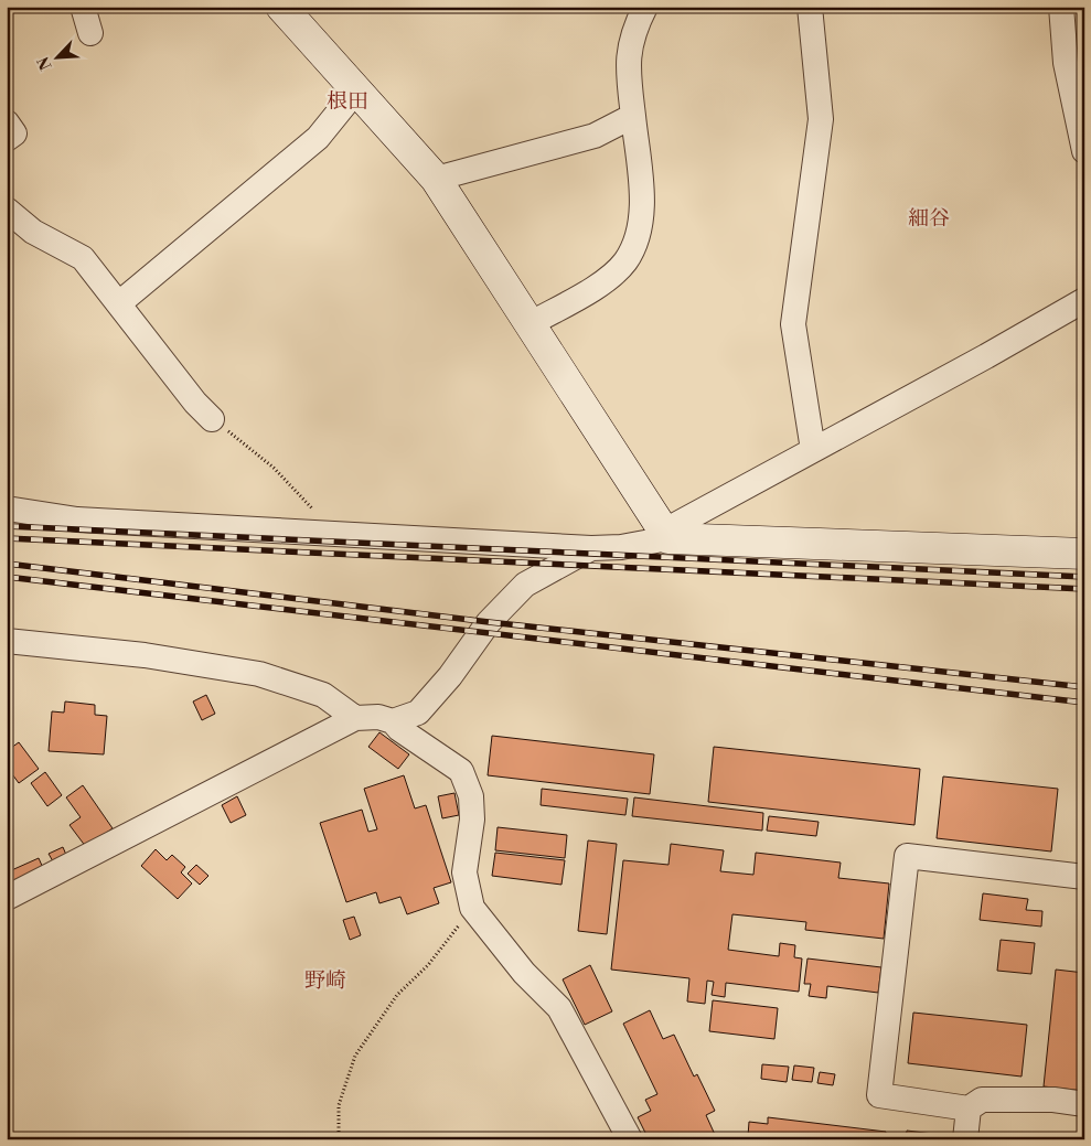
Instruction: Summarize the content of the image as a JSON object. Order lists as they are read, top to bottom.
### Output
{
  "districts": ["根田", "細谷", "野崎"],
  "north": "bottom left"
}
